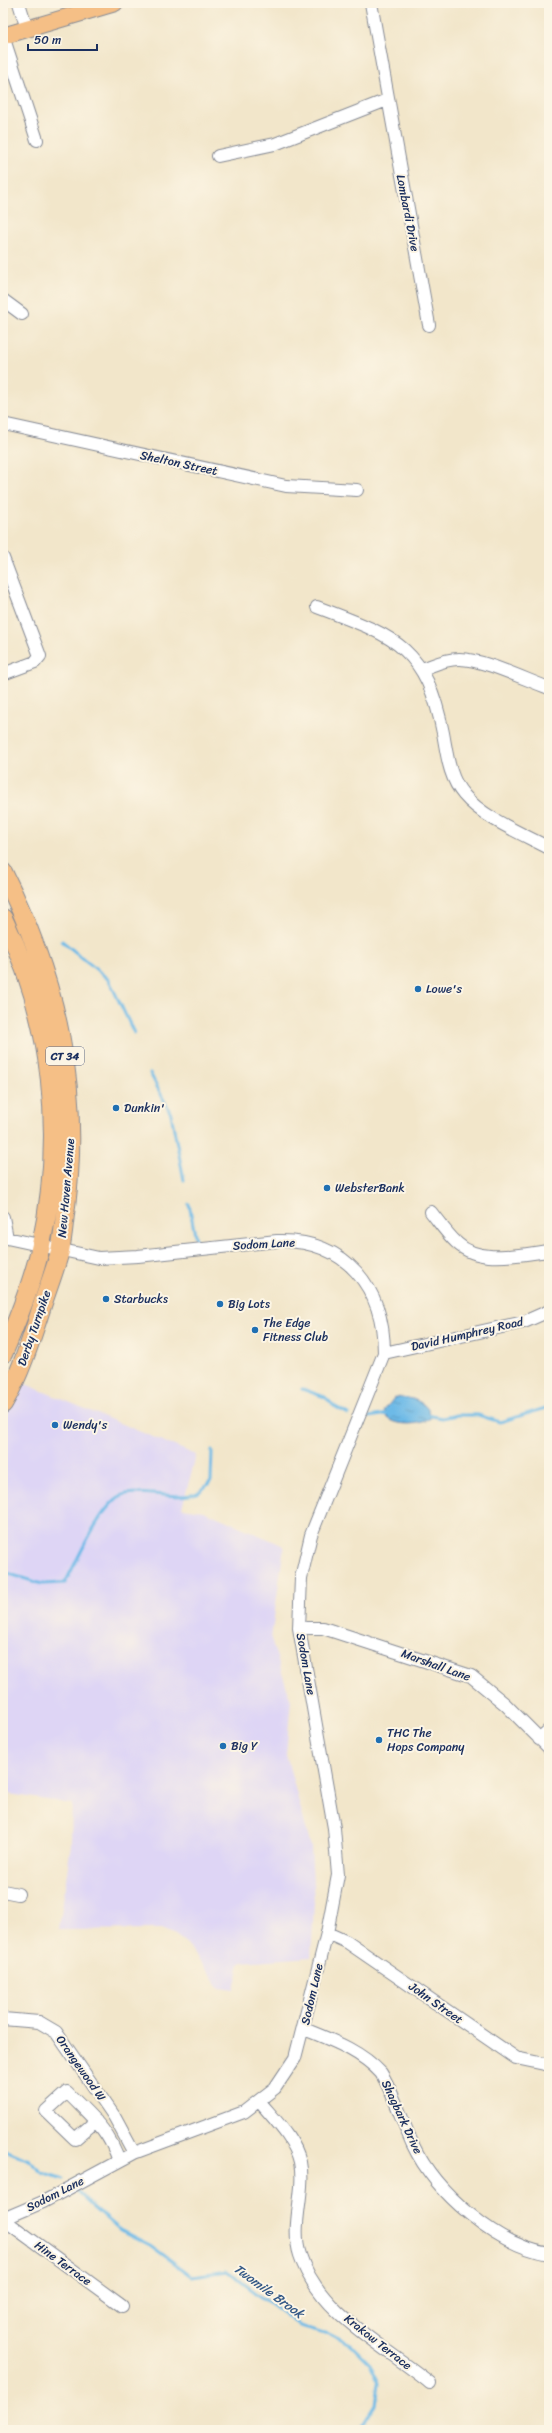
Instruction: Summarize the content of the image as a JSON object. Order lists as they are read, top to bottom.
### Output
{
  "streets": {
    "highway": ["CT 34", "New Haven Avenue", "Derby Turnpike"],
    "street": [
      "Lombardi Drive",
      "Shelton Street",
      "Sodom Lane",
      "David Humphrey Road",
      "Marshall Lane",
      "John Street",
      "Orangewood W",
      "Shagbark Drive",
      "Hine Terrace",
      "Krakow Terrace"
    ]
  },
  "crossings": [
    ["New Haven Avenue", "Sodom Lane"],
    ["New Haven Avenue", "Derby Turnpike"],
    ["Sodom Lane", "Derby Turnpike"],
    ["Sodom Lane", "David Humphrey Road"],
    ["Sodom Lane", "Marshall Lane"],
    ["Sodom Lane", "John Street"],
    ["Sodom Lane", "Orangewood W"],
    ["Sodom Lane", "Shagbark Drive"],
    ["Sodom Lane", "Hine Terrace"],
    ["Sodom Lane", "Krakow Terrace"]
  ],
  "water": ["Twomile Brook"],
  "places": [
    "Lowe's",
    "Dunkin'",
    "WebsterBank",
    "Starbucks",
    "Big Lots",
    "The Edge Fitness Club",
    "Wendy's",
    "THC The Hops Company",
    "Big Y"
  ],
  "scale_bar": "50 m"
}
